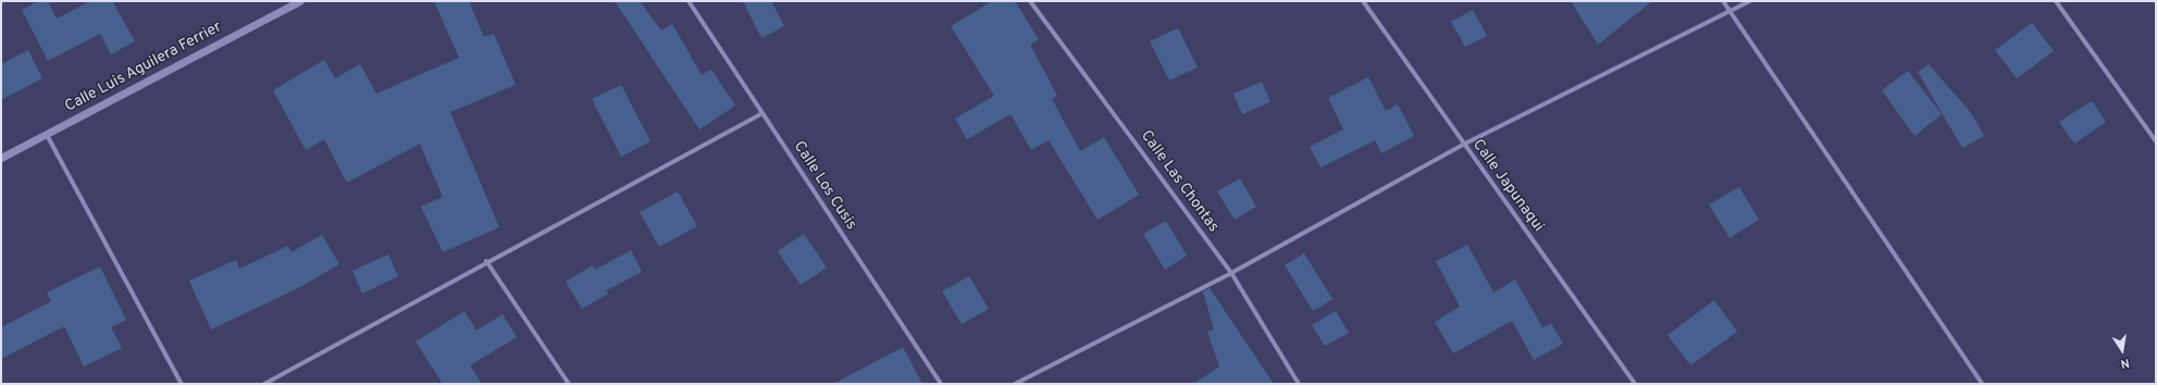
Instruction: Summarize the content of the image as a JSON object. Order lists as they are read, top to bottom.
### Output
{
  "streets": {
    "street": [
      "Calle Luis Aguilera Ferrier",
      "Calle Las Chontas",
      "Calle Los Cusis",
      "Calle Japunaqui"
    ]
  },
  "north": "bottom"
}
